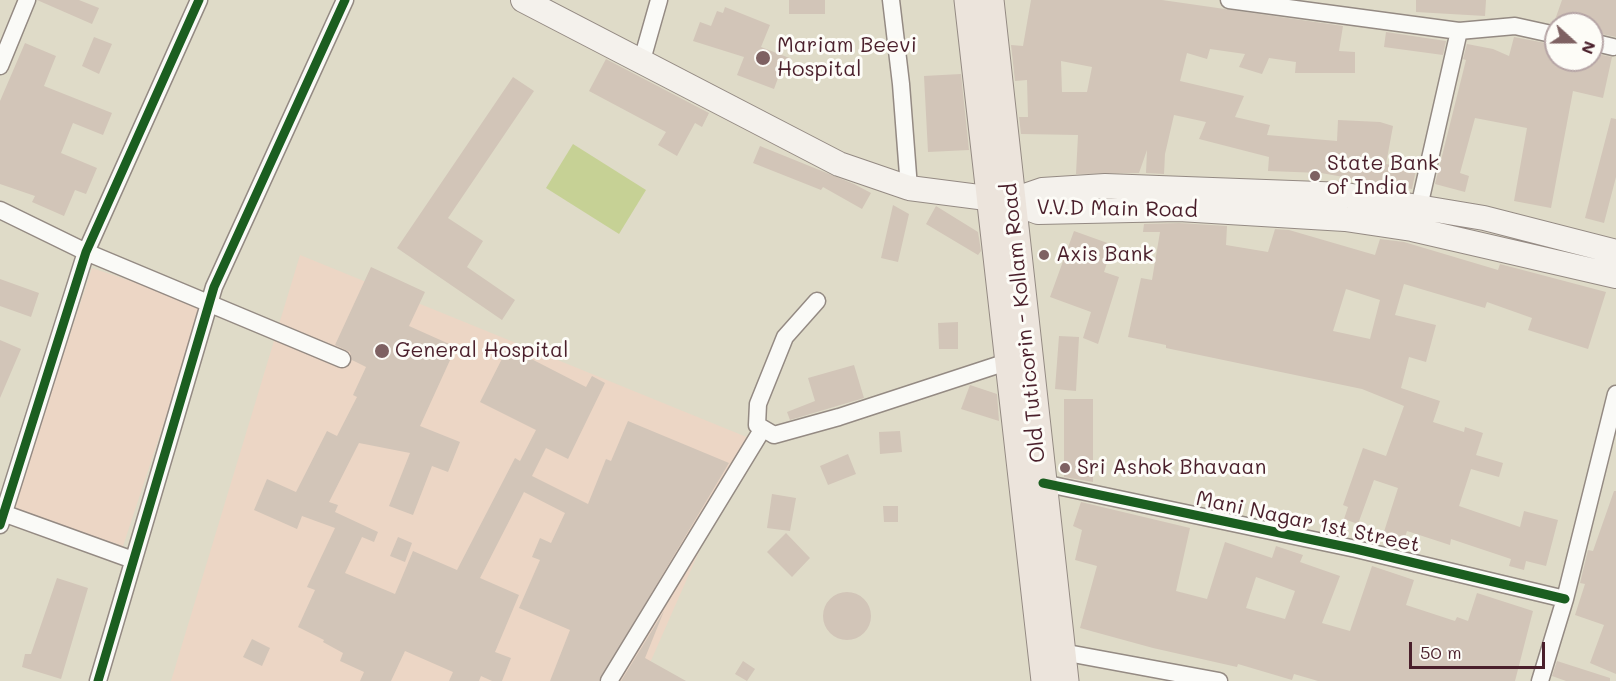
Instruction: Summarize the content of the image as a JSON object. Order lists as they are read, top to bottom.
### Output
{
  "streets": {
    "main road": ["V.V.D Main Road", "Old Tuticorin - Kollam Road"],
    "street": ["Mani Nagar 1st Street"]
  },
  "crossings": [
    ["V.V.D Main Road", "Old Tuticorin - Kollam Road"],
    ["Old Tuticorin - Kollam Road", "Mani Nagar 1st Street"]
  ],
  "places": [
    "Mariam Beevi Hospital",
    "State Bank of India",
    "Axis Bank",
    "General Hospital",
    "Sri Ashok Bhavaan"
  ],
  "scale_bar": "50 m",
  "north": "right"
}
